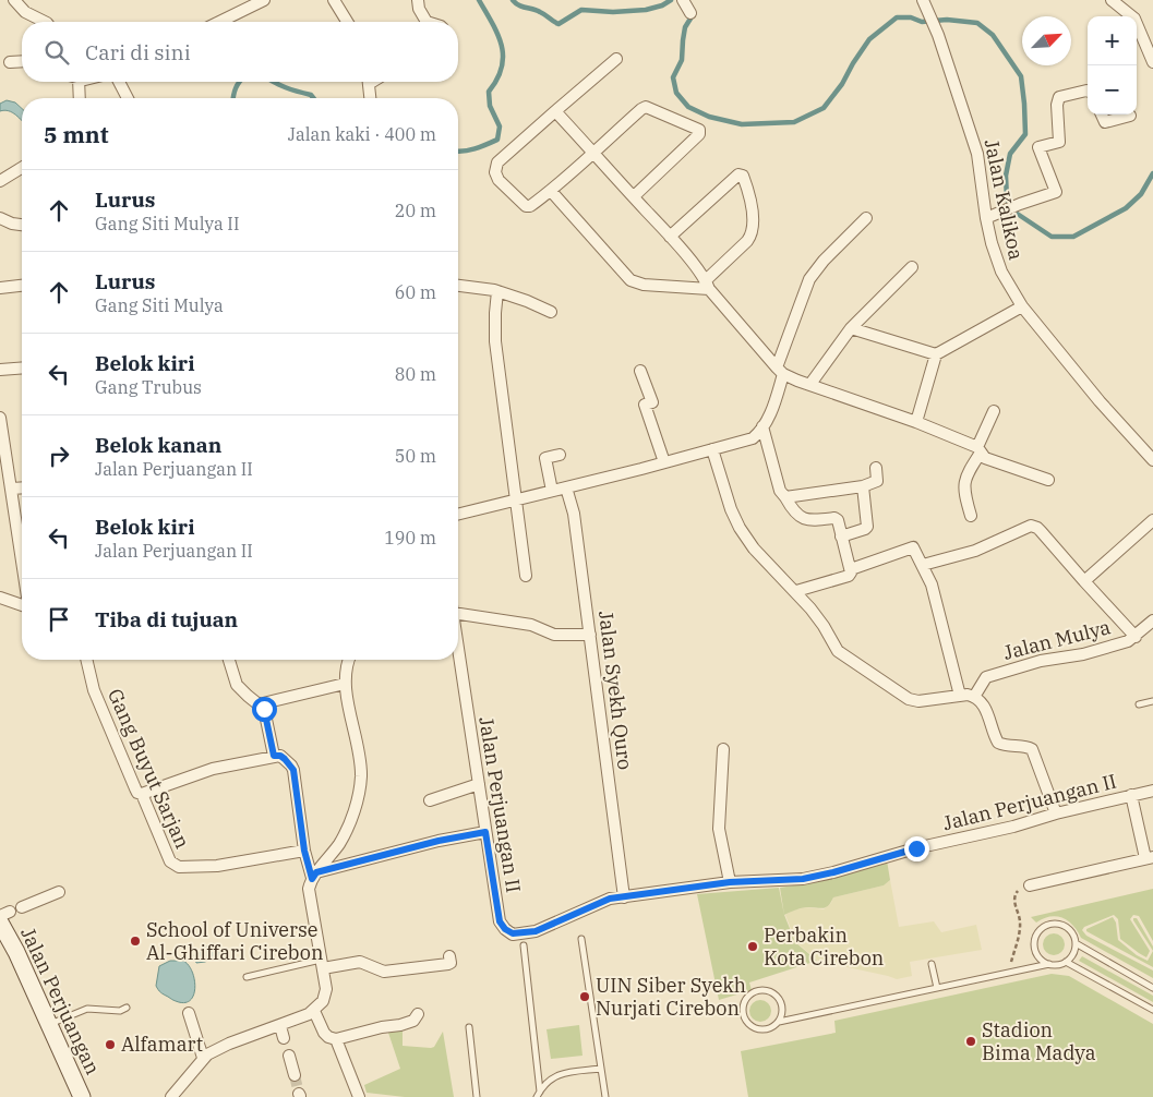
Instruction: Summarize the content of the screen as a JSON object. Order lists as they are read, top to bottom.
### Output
{
  "streets": {
    "street": [
      "Jalan Kalikoa",
      "Jalan Mulya",
      "Jalan Syekh Quro",
      "Gang Buyut Sarjan",
      "Jalan Perjuangan II",
      "Jalan Perjuangan"
    ]
  },
  "crossings": [
    ["Jalan Syekh Quro", "Jalan Perjuangan II"]
  ],
  "places": [
    "School of Universe Al-Ghiffari Cirebon",
    "Perbakin Kota Cirebon",
    "UIN Siber Syekh Nurjati Cirebon",
    "Stadion Bima Madya",
    "Alfamart"
  ],
  "north": "top right",
  "page": {
    "map_buttons": ["+", "−"],
    "search": "Cari di sini",
    "heading": ["5 mnt", "Jalan kaki · 400 m"],
    "list": [
      ["Lurus", "Gang Siti Mulya II", "20 m"],
      ["Lurus", "Gang Siti Mulya", "60 m"],
      ["Belok kiri", "Gang Trubus", "80 m"],
      ["Belok kanan", "Jalan Perjuangan II", "50 m"],
      ["Belok kiri", "Jalan Perjuangan II", "190 m"],
      "Tiba di tujuan"
    ]
  }
}
